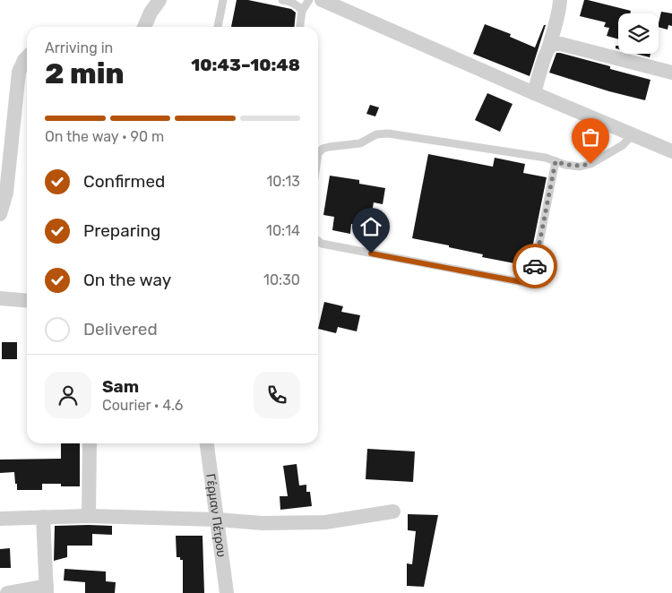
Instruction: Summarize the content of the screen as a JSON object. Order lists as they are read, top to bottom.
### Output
{
  "streets": {
    "street": ["Γέρμαν Πέτρου"]
  },
  "page": {
    "heading": ["2 min", "Arriving in", "10:43–10:48"],
    "panel": ["Sam", "Courier · 4.6"],
    "bar": "On the way · 90 m",
    "list": [
      ["Confirmed", "10:13"],
      ["Preparing", "10:14"],
      ["On the way", "10:30"],
      "Delivered"
    ]
  }
}
